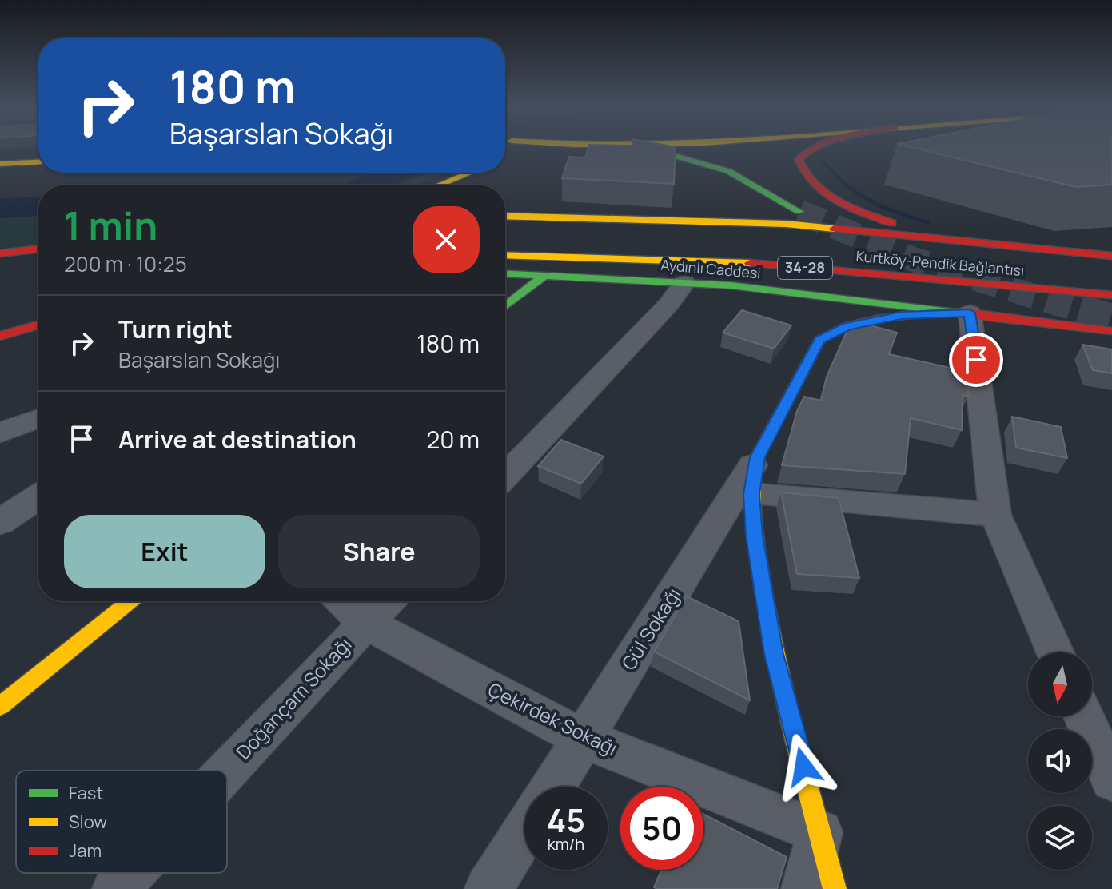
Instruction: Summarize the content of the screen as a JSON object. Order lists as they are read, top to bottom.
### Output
{
  "streets": {
    "main road": ["Kurtköy-Pendik Bağlantısı", "34-28", "Aydınlı Caddesi"],
    "street": ["Gül Sokağı", "Doğançam Sokağı", "Çekirdek Sokağı"]
  },
  "crossings": [
    ["Gül Sokağı", "Çekirdek Sokağı"],
    ["Doğançam Sokağı", "Çekirdek Sokağı"]
  ],
  "legend": ["Fast", "Slow", "Jam"],
  "north": "bottom",
  "page": {
    "turn": ["180 m", "Başarslan Sokağı"],
    "heading": ["1 min", "200 m · 10:25"],
    "list": [
      {
        "name": "Turn right",
        "note": "Başarslan Sokağı",
        "value": "180 m"
      },
      {
        "name": "Arrive at destination",
        "value": "20 m"
      }
    ],
    "buttons": ["Exit", "Share"],
    "speed": "45 km/h",
    "limit": "50"
  }
}
